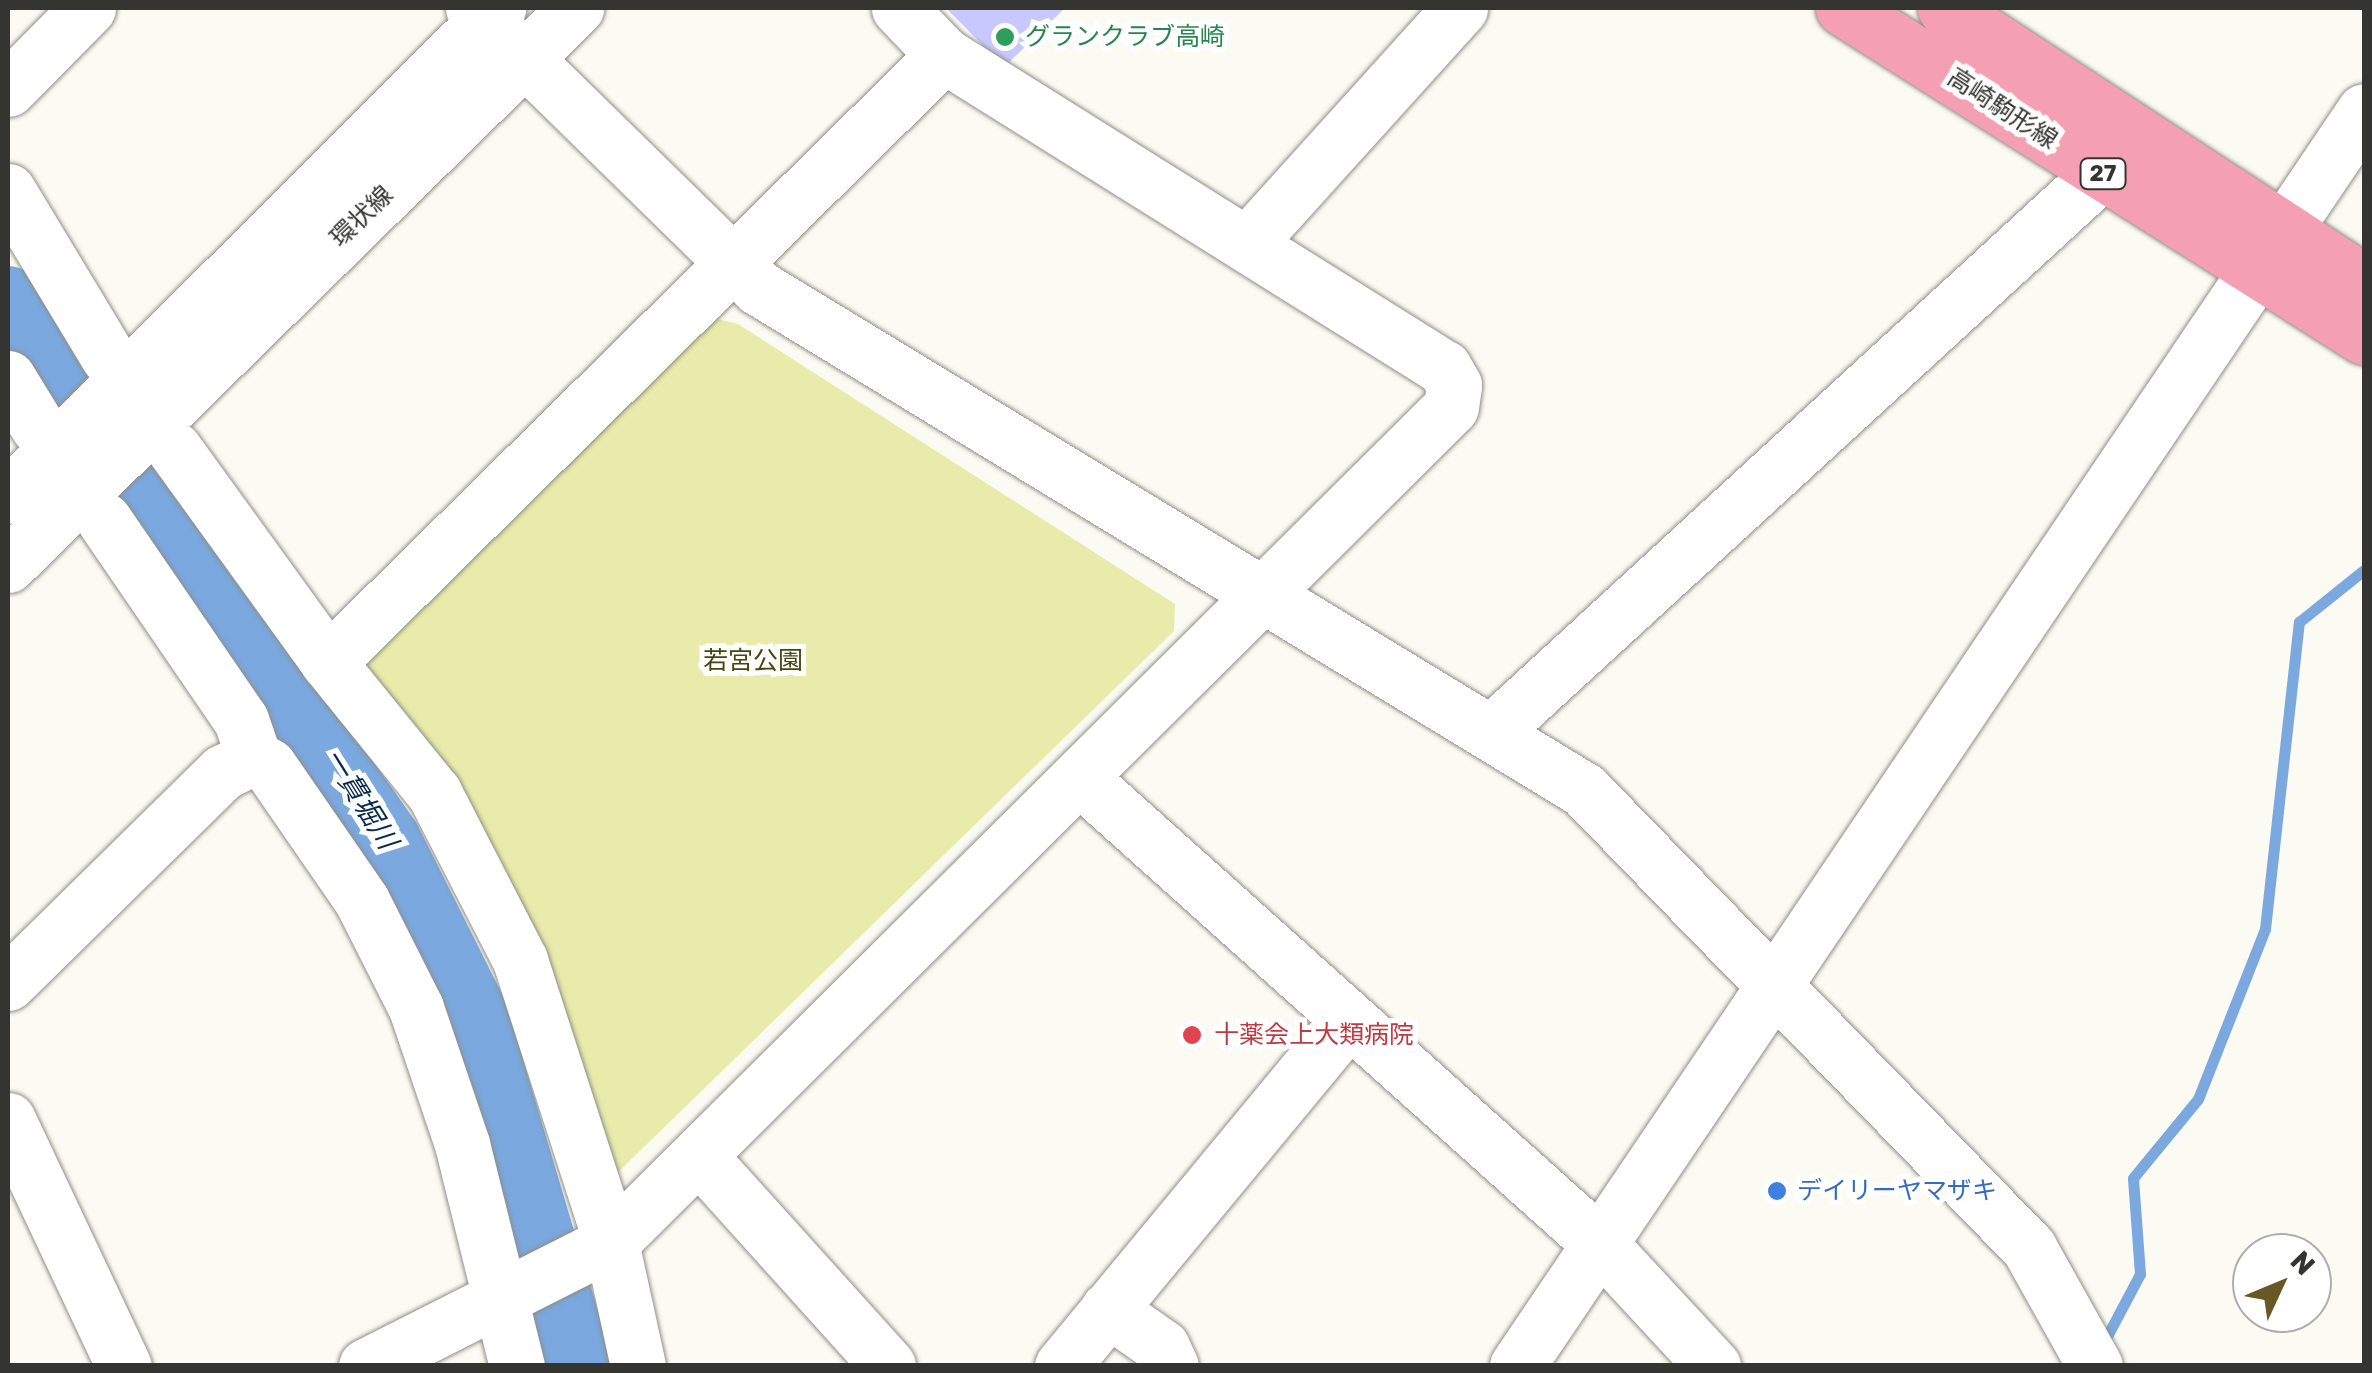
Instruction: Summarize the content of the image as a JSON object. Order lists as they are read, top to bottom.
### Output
{
  "streets": {
    "main road": ["高崎駒形線", "27"],
    "street": ["環状線"]
  },
  "water": ["一貫堀川"],
  "parks": ["若宮公園"],
  "places": ["グランクラブ高崎", "十薬会上大類病院", "デイリーヤマザキ"],
  "north": "top right"
}
